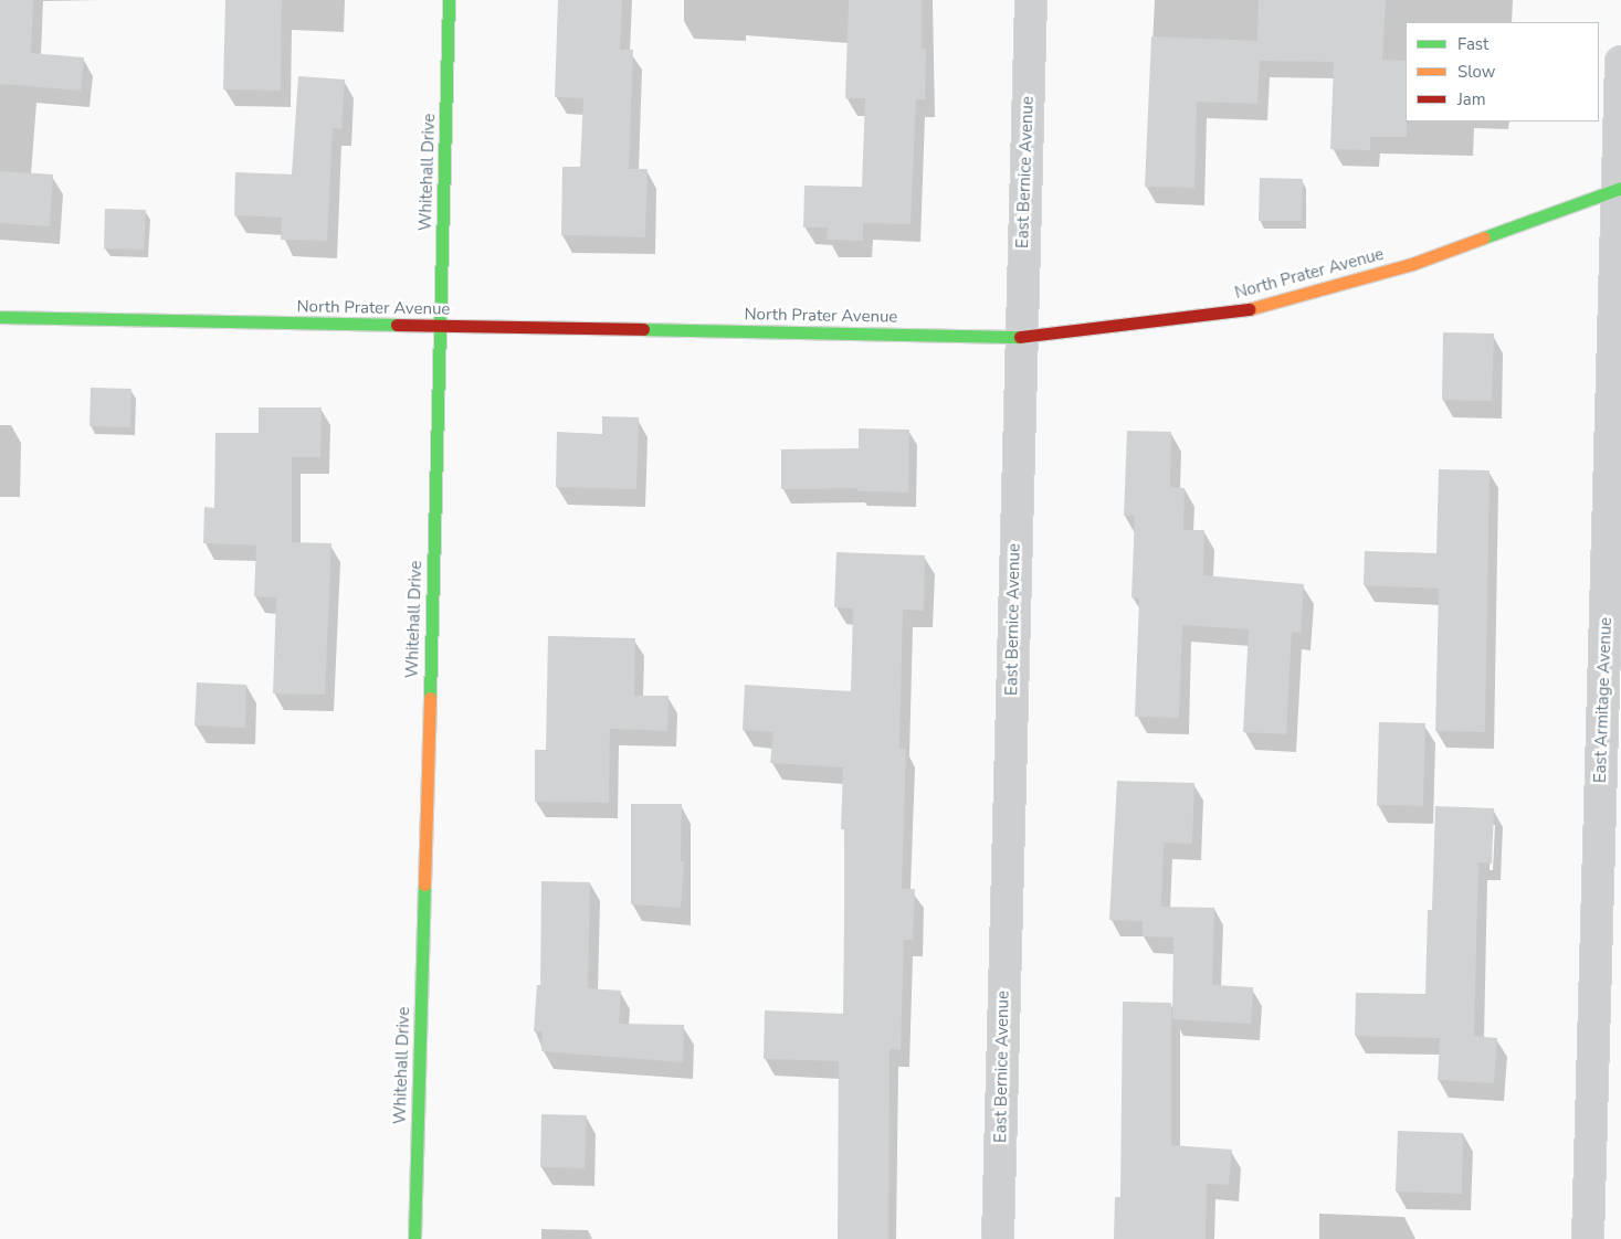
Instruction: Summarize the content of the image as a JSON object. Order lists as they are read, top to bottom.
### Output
{
  "streets": {
    "street": [
      "Whitehall Drive",
      "East Bernice Avenue",
      "North Prater Avenue",
      "East Armitage Avenue"
    ]
  },
  "crossings": [
    ["Whitehall Drive", "North Prater Avenue"],
    ["East Bernice Avenue", "North Prater Avenue"],
    ["North Prater Avenue", "East Armitage Avenue"]
  ],
  "legend": ["Fast", "Slow", "Jam"]
}
